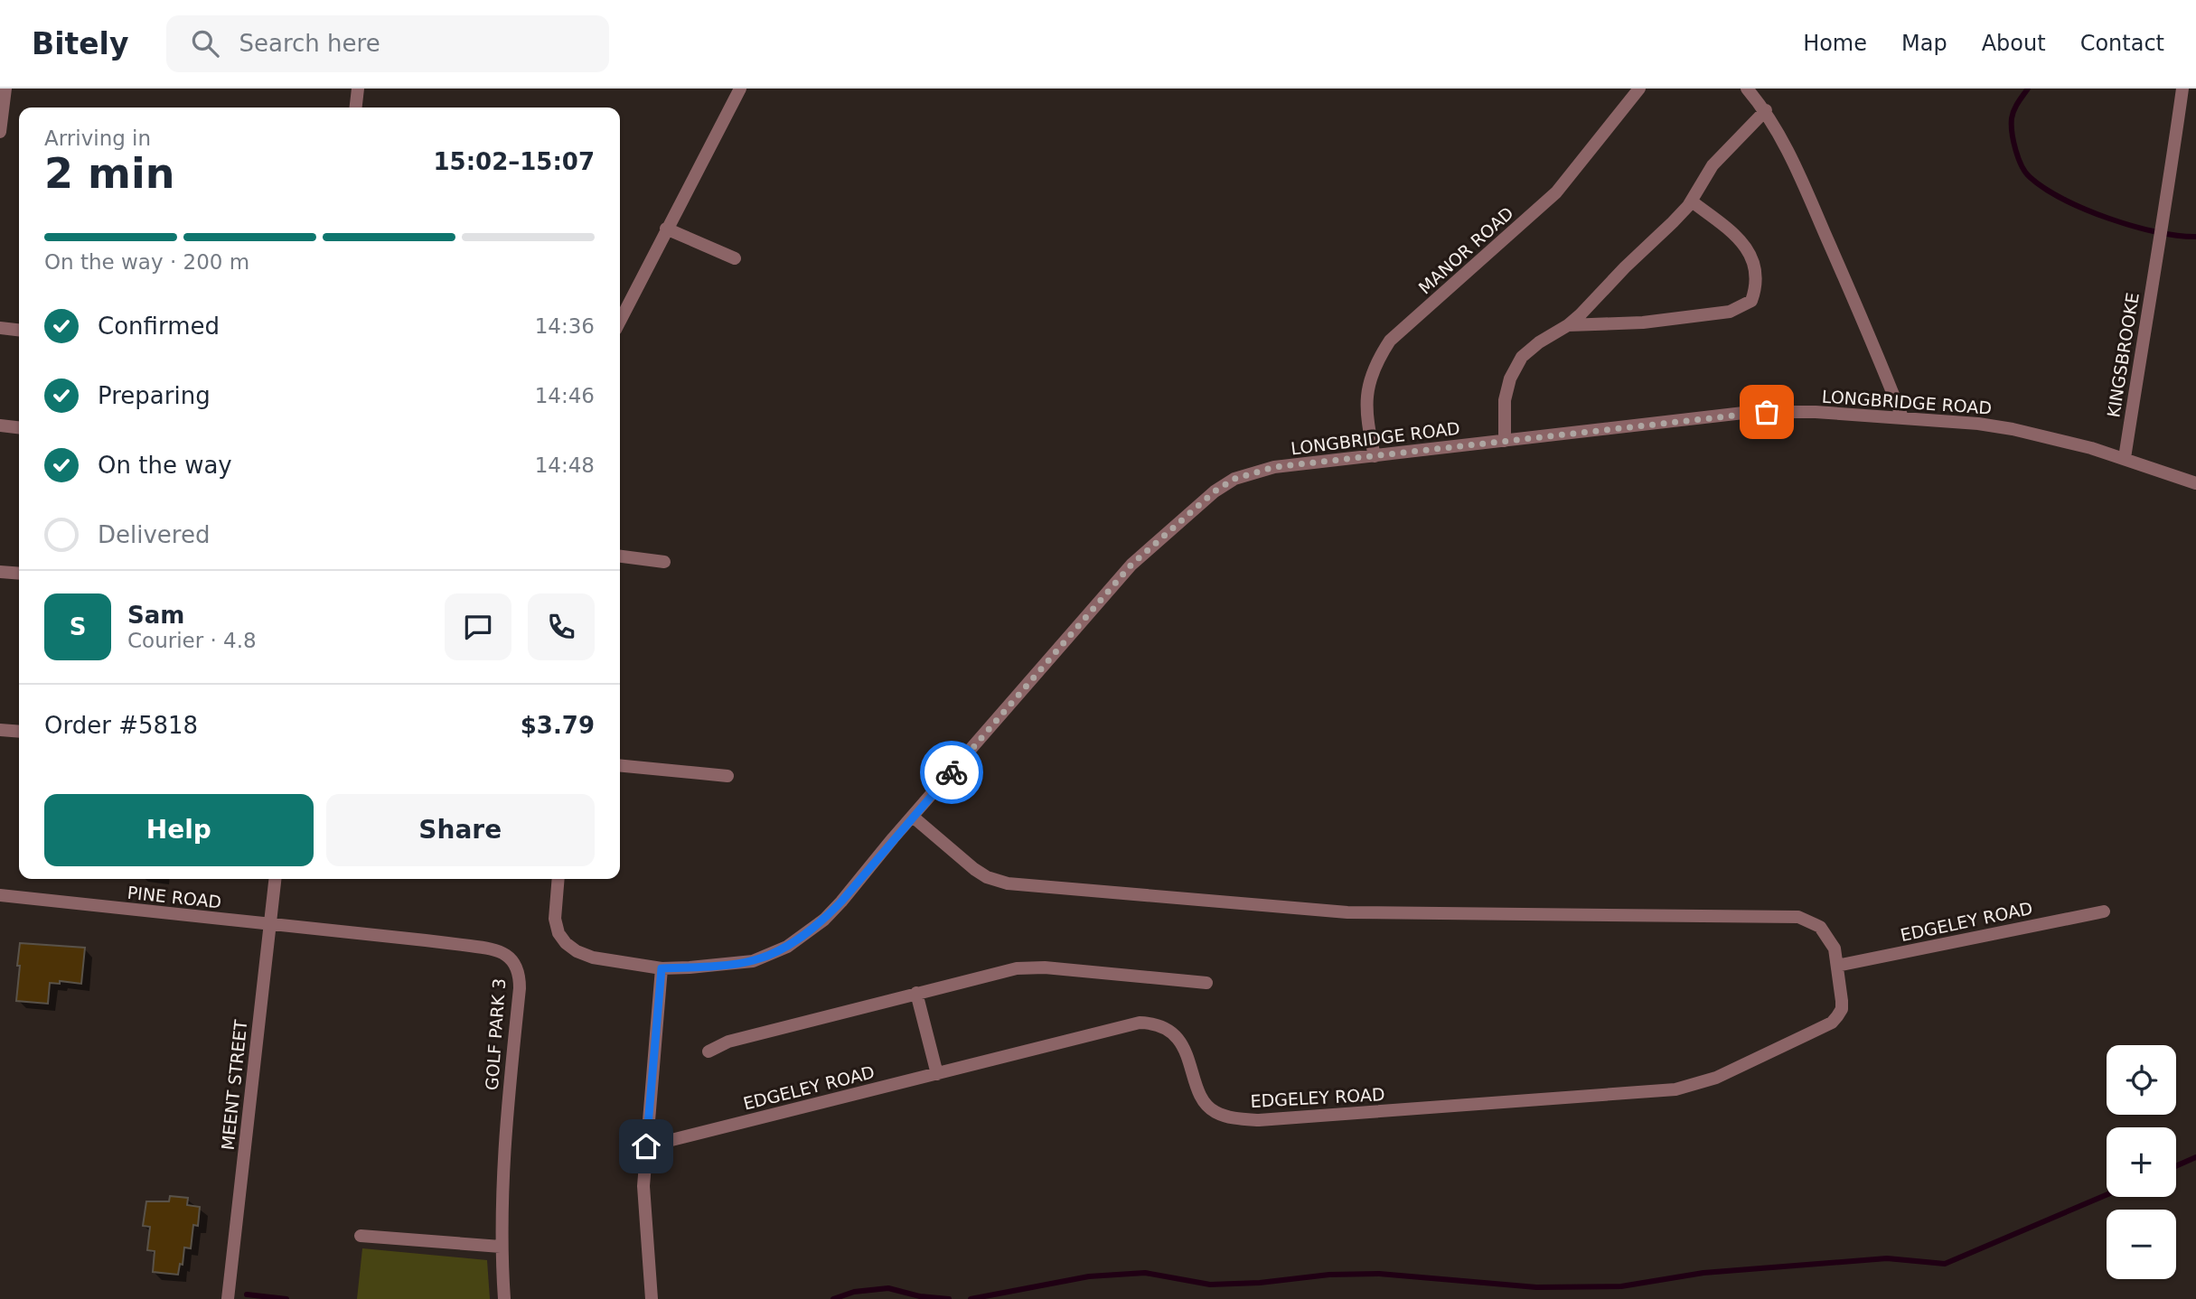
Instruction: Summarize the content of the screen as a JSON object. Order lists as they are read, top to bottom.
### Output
{
  "streets": {
    "street": [
      "MANOR ROAD",
      "KINGSBROOKE",
      "LONGBRIDGE ROAD",
      "PINE ROAD",
      "EDGELEY ROAD",
      "GOLF PARK 3",
      "MEENT STREET"
    ]
  },
  "crossings": [
    ["MANOR ROAD", "LONGBRIDGE ROAD"],
    ["KINGSBROOKE", "LONGBRIDGE ROAD"],
    ["LONGBRIDGE ROAD", "EDGELEY ROAD"],
    ["PINE ROAD", "GOLF PARK 3"],
    ["PINE ROAD", "MEENT STREET"],
    ["GOLF PARK 3", "MEENT STREET"]
  ],
  "page": {
    "header": "Bitely",
    "search": "Search here",
    "nav": [
      "Home",
      "Map",
      "About",
      "Contact"
    ],
    "heading": ["2 min", "Arriving in", "15:02–15:07"],
    "panel": [
      "Sam",
      "Courier · 4.8",
      "Order #5818",
      "$3.79"
    ],
    "bar": "On the way · 200 m",
    "list": [
      ["Confirmed", "14:36"],
      ["Preparing", "14:46"],
      ["On the way", "14:48"],
      "Delivered"
    ],
    "round": "S",
    "buttons": ["Help", "Share"],
    "map_buttons": ["+", "−"]
  }
}
